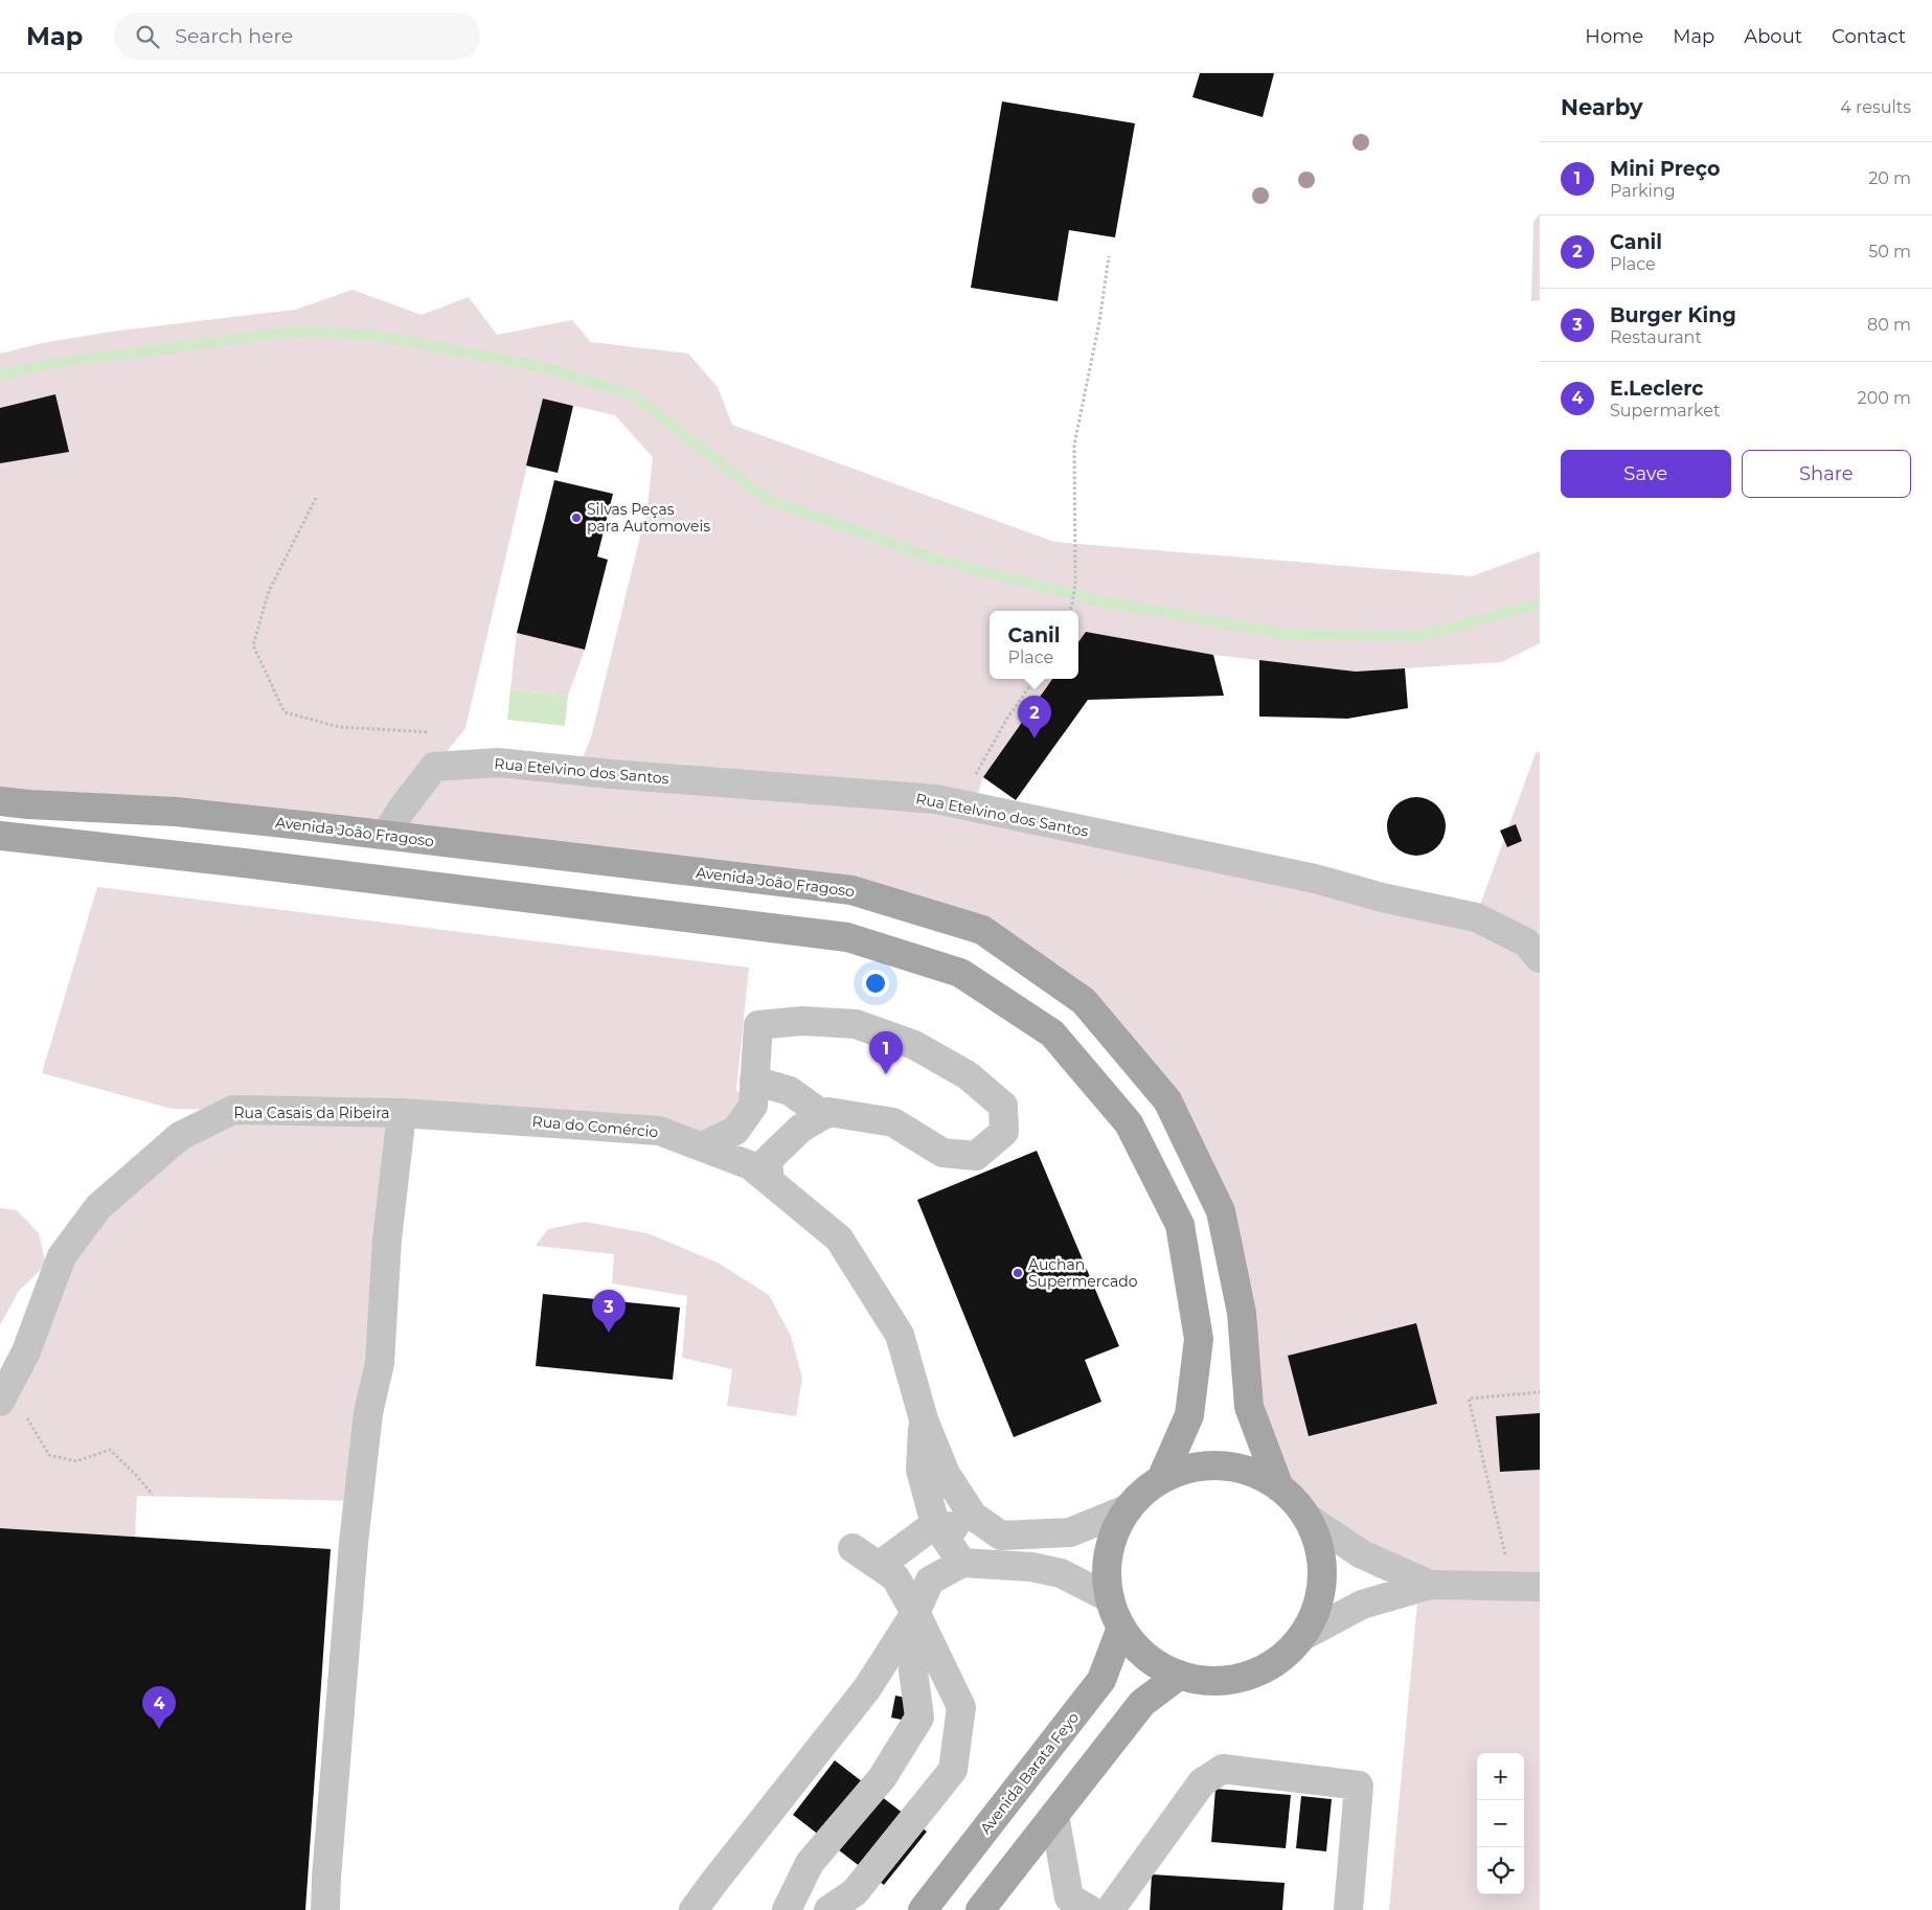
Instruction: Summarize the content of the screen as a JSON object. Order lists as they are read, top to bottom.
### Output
{
  "streets": {
    "main road": ["Avenida João Fragoso", "Avenida Barata Feyo"],
    "street": ["Rua Etelvino dos Santos", "Rua Casais da Ribeira", "Rua do Comércio"]
  },
  "crossings": [
    ["Rua Etelvino dos Santos", "Avenida João Fragoso"],
    ["Rua Casais da Ribeira", "Rua do Comércio"]
  ],
  "places": ["Silvas Peças para Automoveis", "Auchan Supermercado"],
  "page": {
    "header": "Map",
    "search": "Search here",
    "nav": [
      "Home",
      "Map",
      "About",
      "Contact"
    ],
    "heading": ["Nearby", "4 results"],
    "list": [
      {
        "mark": "1",
        "name": "Mini Preço",
        "note": "Parking",
        "value": "20 m"
      },
      {
        "mark": "2",
        "name": "Canil",
        "note": "Place",
        "value": "50 m"
      },
      {
        "mark": "3",
        "name": "Burger King",
        "note": "Restaurant",
        "value": "80 m"
      },
      {
        "mark": "4",
        "name": "E.Leclerc",
        "note": "Supermarket",
        "value": "200 m"
      }
    ],
    "buttons": ["Save", "Share"],
    "popup": ["Canil", "Place"],
    "pins": [
      "2",
      "1",
      "3",
      "4"
    ],
    "map_buttons": ["+", "−"]
  }
}
